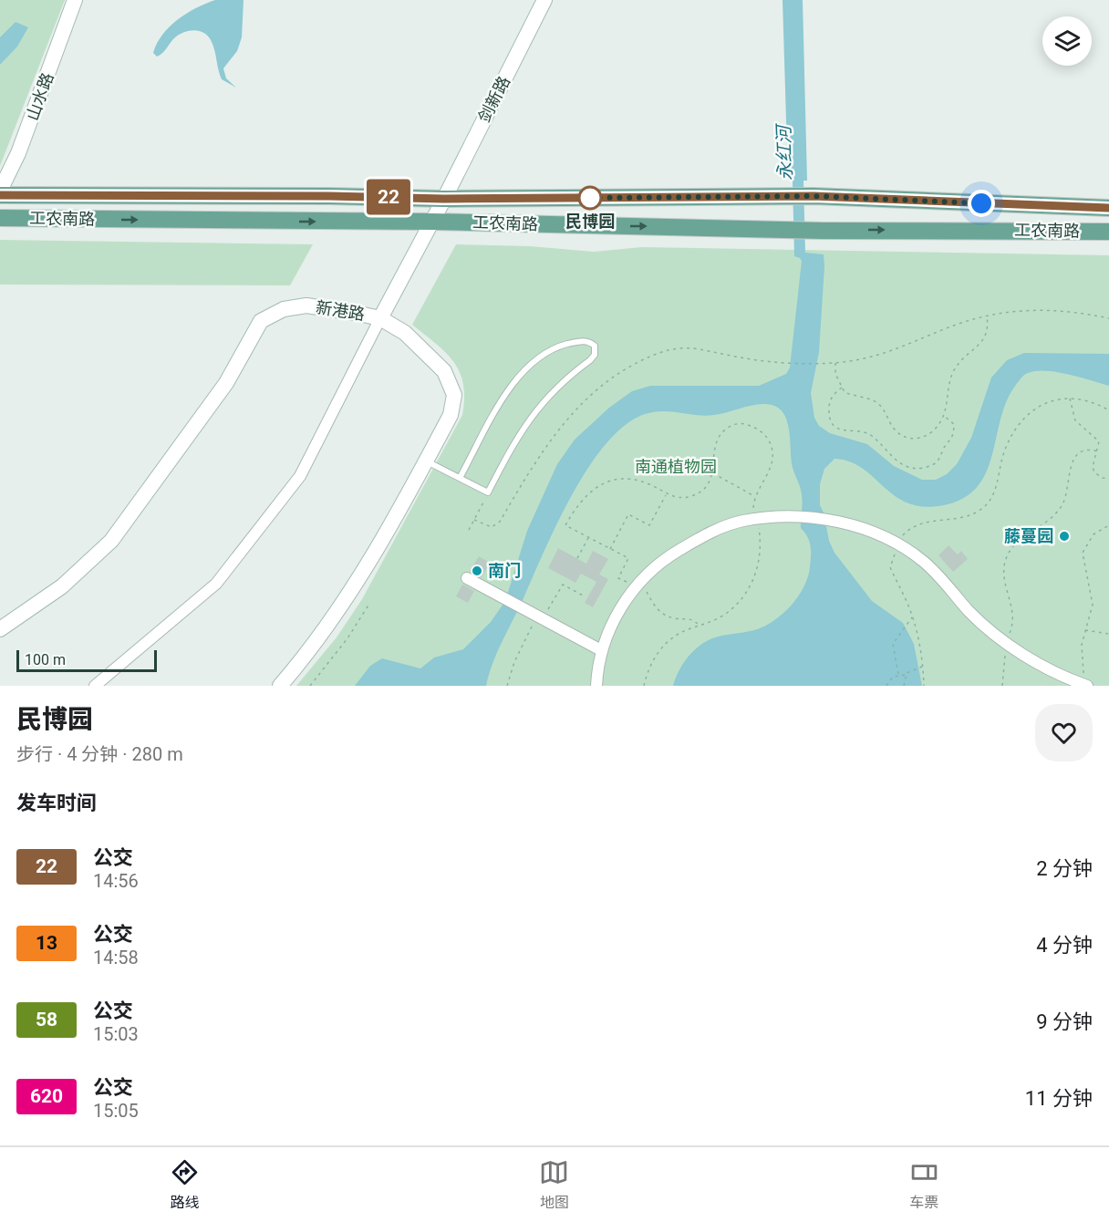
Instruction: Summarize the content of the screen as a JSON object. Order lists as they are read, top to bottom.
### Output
{
  "streets": {
    "main road": ["工农南路"],
    "street": ["山水路", "剑新路", "新港路"]
  },
  "crossings": [
    ["剑新路", "工农南路"],
    ["剑新路", "新港路"]
  ],
  "water": ["永红河"],
  "parks": ["南通植物园"],
  "places": ["民博园", "藤蔓园", "南门"],
  "lines": ["bus line 22"],
  "scale_bar": "100 m",
  "page": {
    "on_map": "22",
    "scale": "100 m",
    "heading": [
      ["民博园", "步行 · 4 分钟 · 280 m"],
      "发车时间"
    ],
    "list": [
      {
        "mark": "22",
        "name": "公交",
        "note": "14:56",
        "value": "2 分钟"
      },
      {
        "mark": "13",
        "name": "公交",
        "note": "14:58",
        "value": "4 分钟"
      },
      {
        "mark": "58",
        "name": "公交",
        "note": "15:03",
        "value": "9 分钟"
      },
      {
        "mark": "620",
        "name": "公交",
        "note": "15:05",
        "value": "11 分钟"
      }
    ],
    "tabs": ["路线", "地图", "车票"]
  }
}
